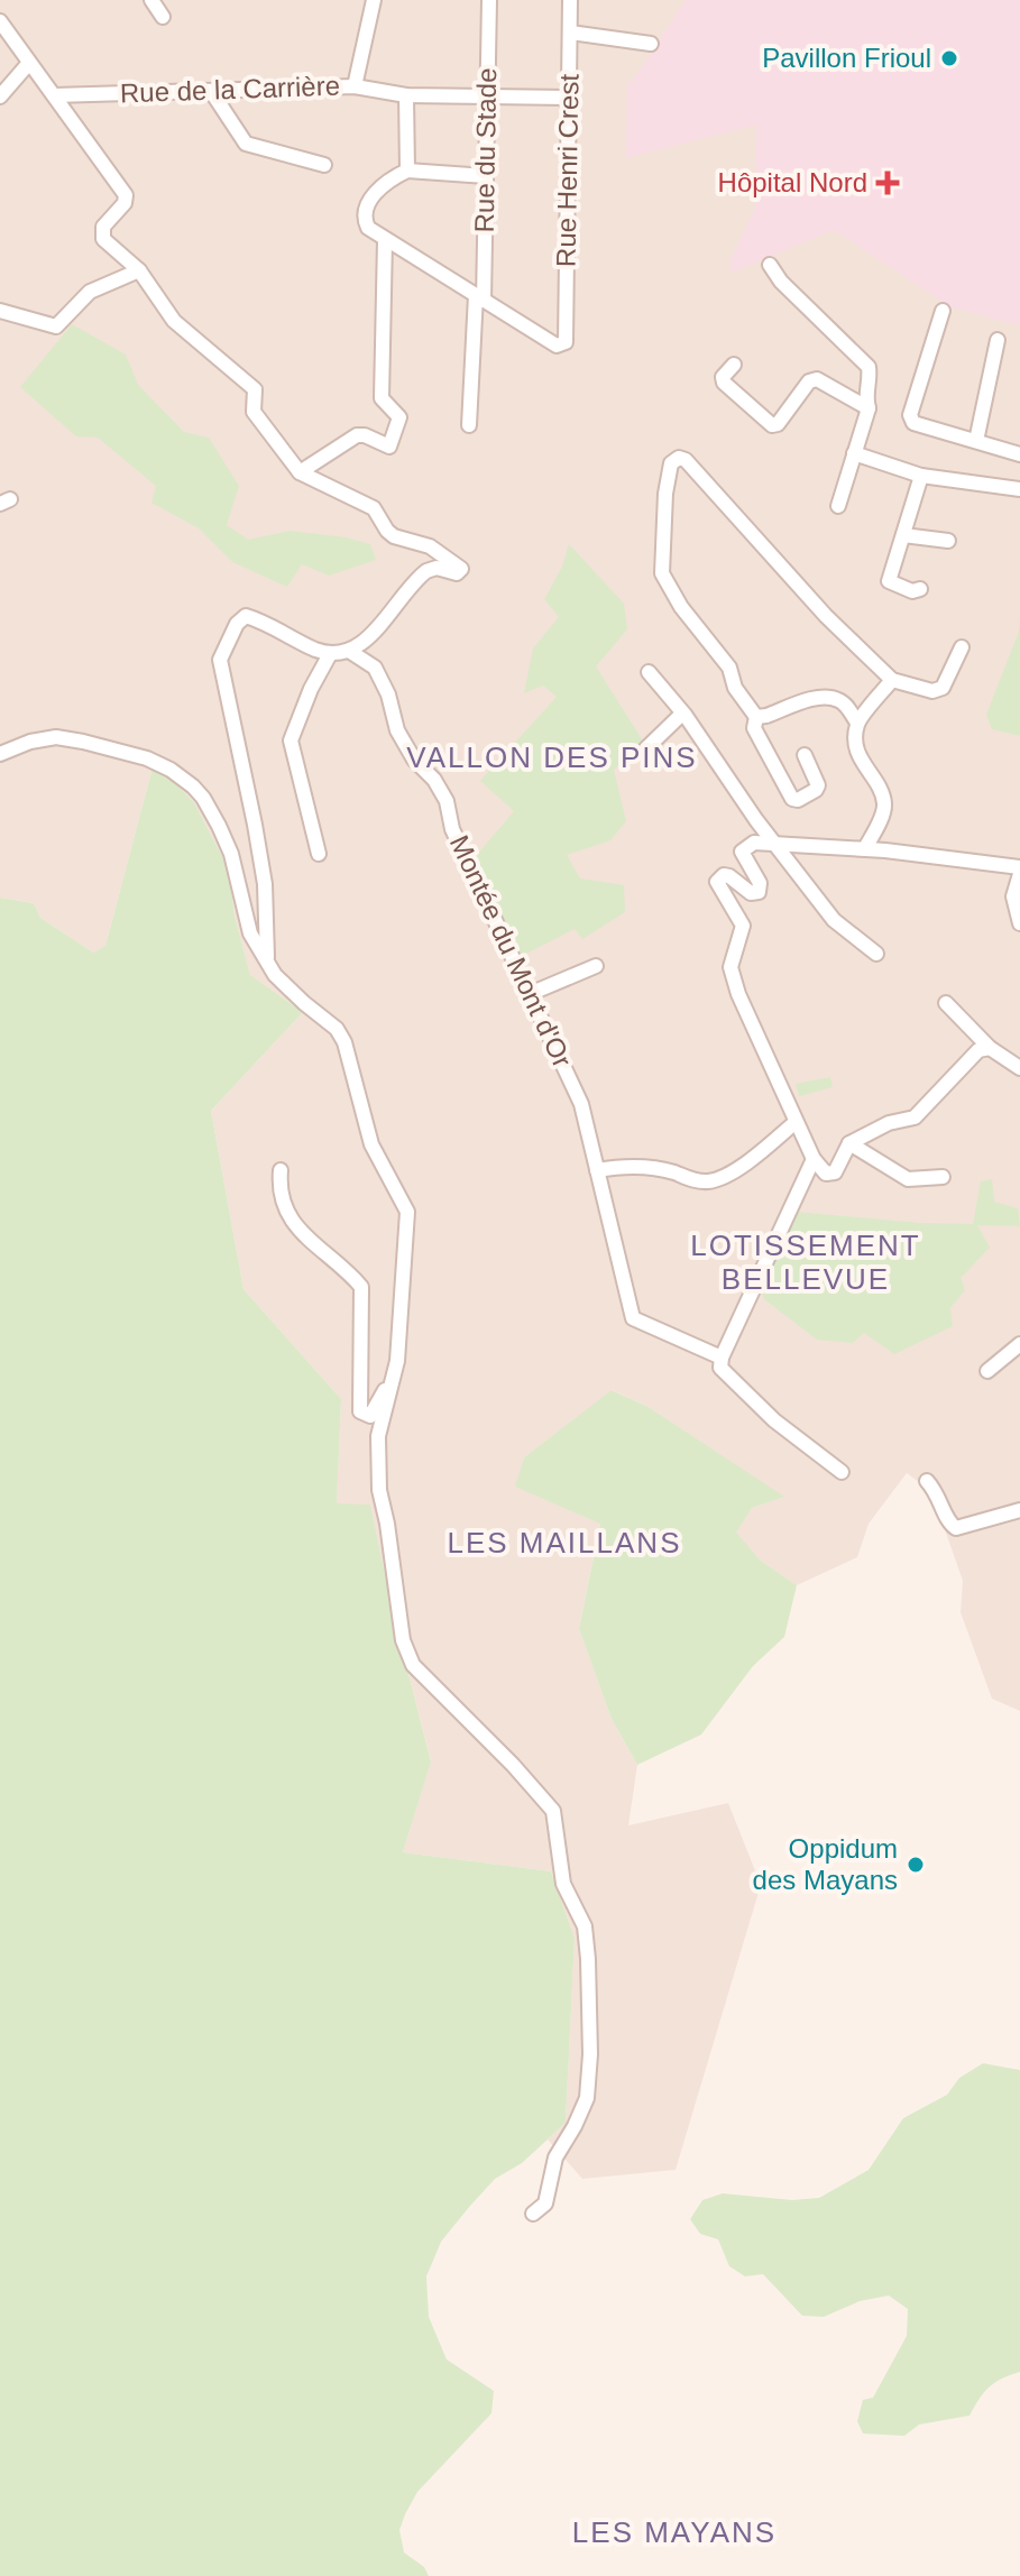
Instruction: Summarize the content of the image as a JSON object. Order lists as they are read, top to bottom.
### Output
{
  "streets": {
    "street": [
      "Rue de la Carrière",
      "Rue du Stade",
      "Rue Henri Crest",
      "Montée du Mont d'Or"
    ]
  },
  "crossings": [
    ["Rue de la Carrière", "Rue du Stade"],
    ["Rue de la Carrière", "Rue Henri Crest"],
    ["Rue du Stade", "Rue Henri Crest"]
  ],
  "districts": [
    "VALLON DES PINS",
    "LOTISSEMENT BELLEVUE",
    "LES MAILLANS",
    "LES MAYANS"
  ],
  "places": {
    "other": ["Pavillon Frioul", "Oppidum des Mayans"],
    "health": ["Hôpital Nord"]
  }
}
